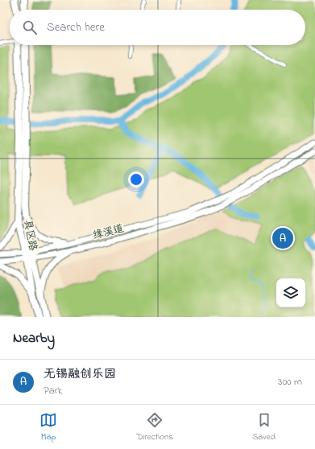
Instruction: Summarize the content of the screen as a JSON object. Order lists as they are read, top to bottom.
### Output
{
  "streets": {
    "highway": ["具区路"],
    "main road": ["缘溪道"]
  },
  "crossings": [
    ["缘溪道", "具区路"]
  ],
  "page": {
    "search": "Search here",
    "pins": "A",
    "heading": "Nearby",
    "list": [
      {
        "mark": "A",
        "name": "无锡融创乐园",
        "note": "Park",
        "value": "300 m"
      }
    ],
    "nav": ["Map", "Directions", "Saved"]
  }
}
